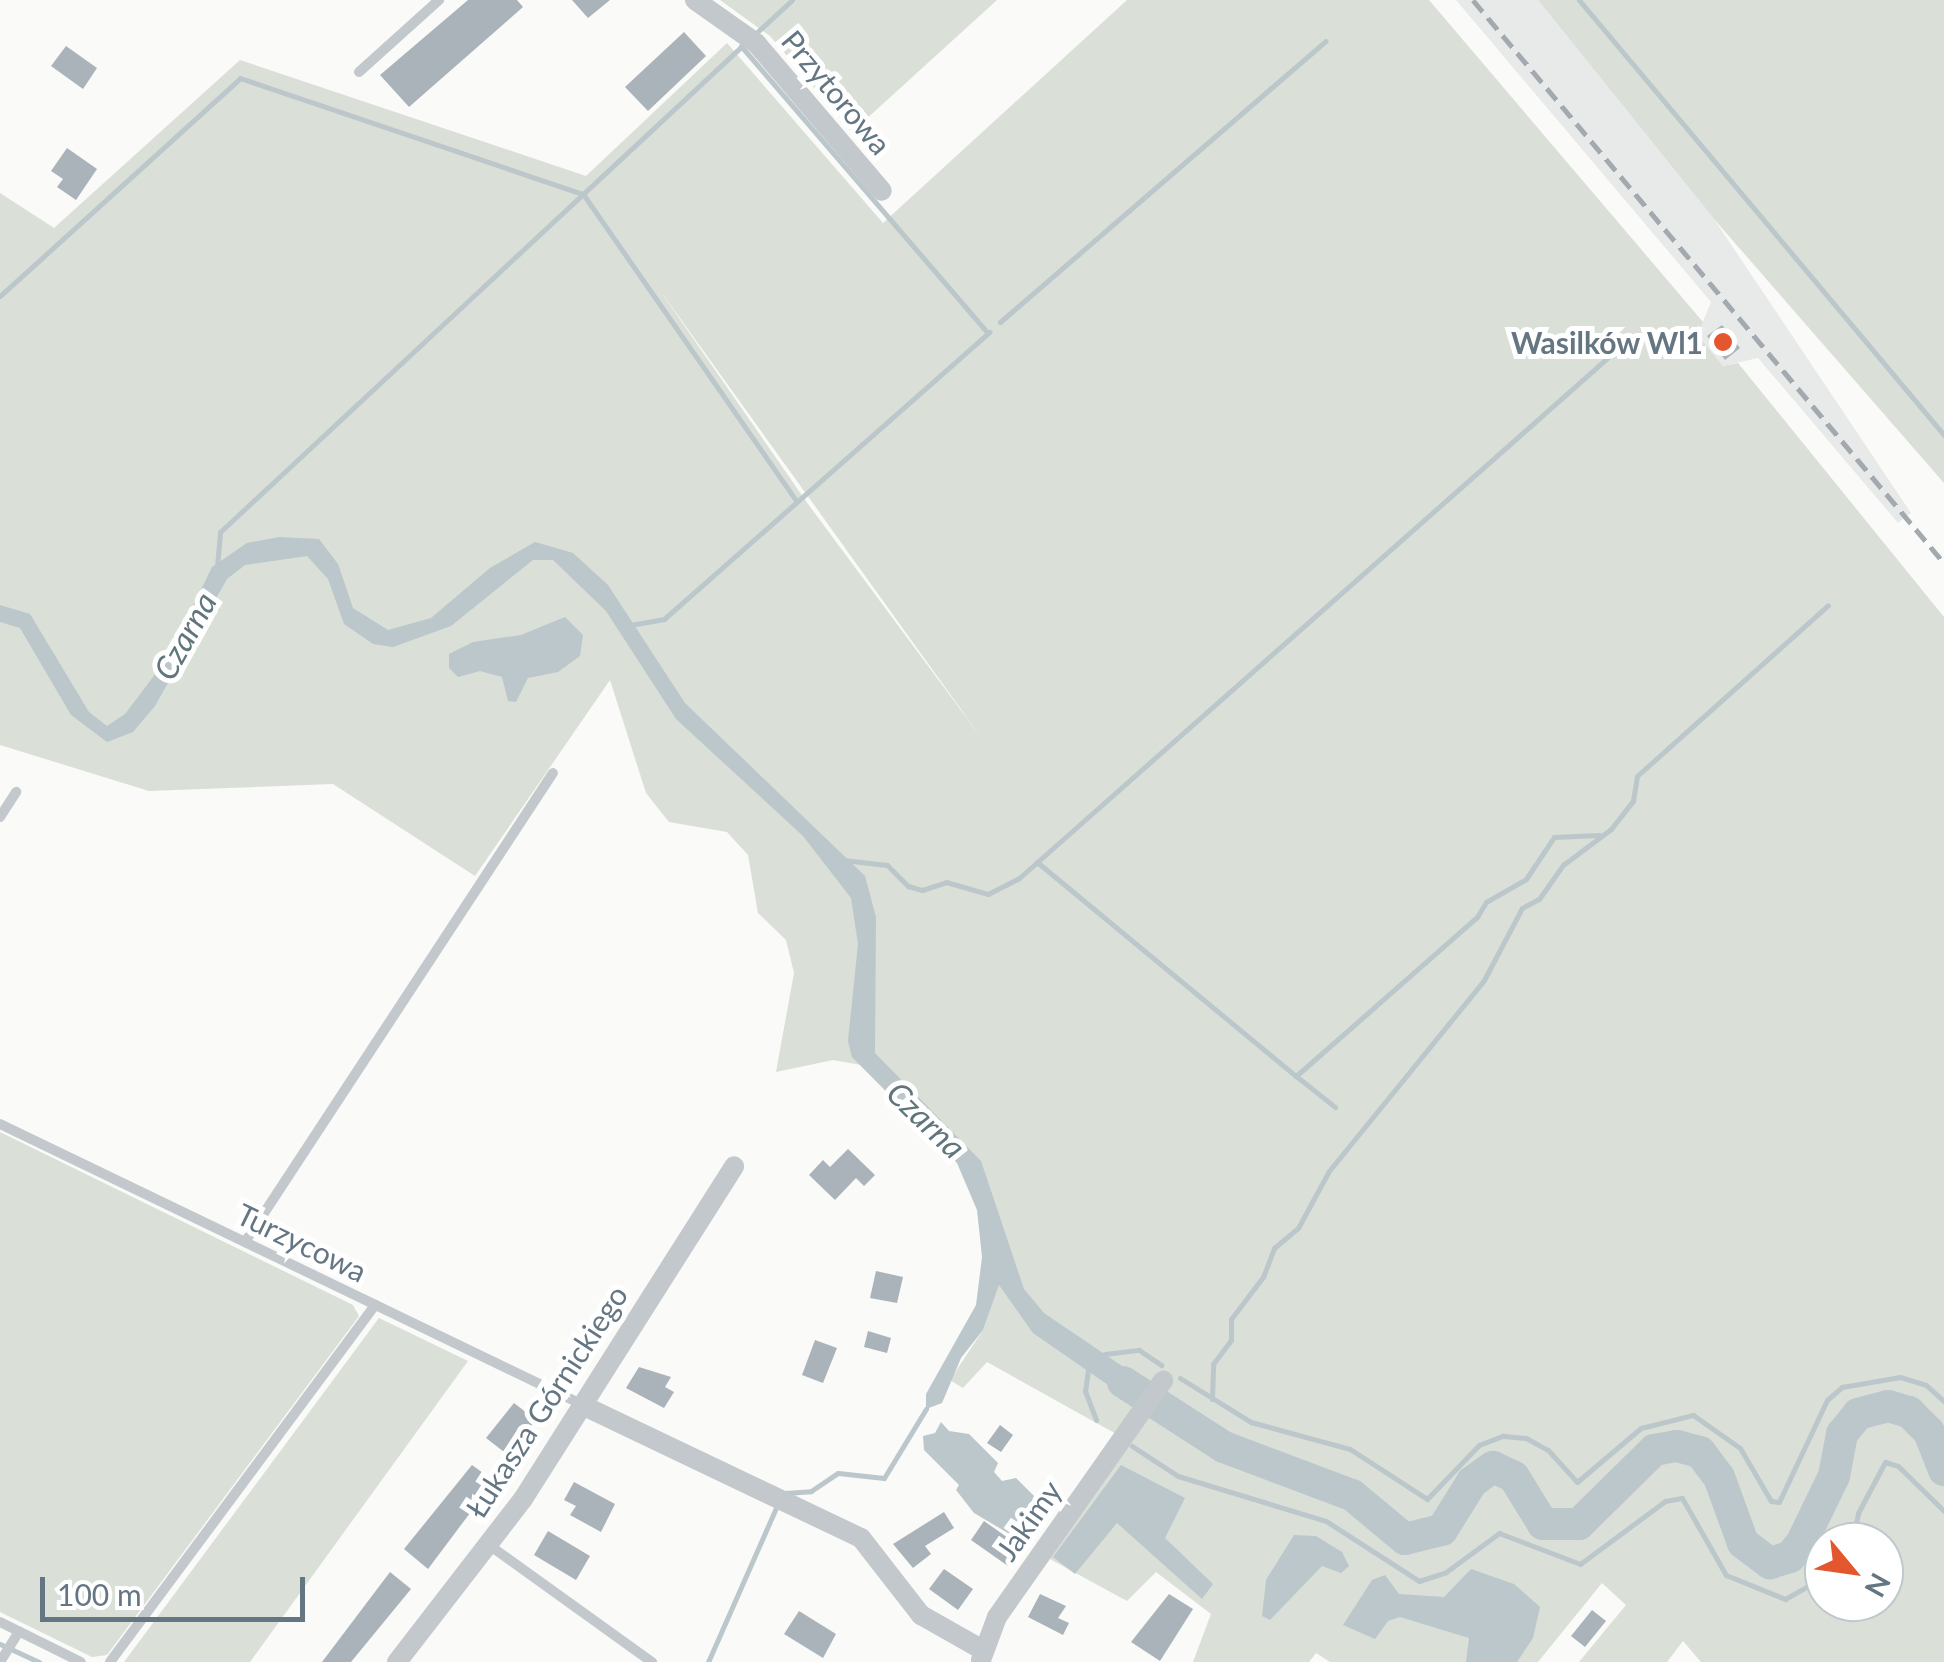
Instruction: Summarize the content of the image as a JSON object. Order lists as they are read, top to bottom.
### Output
{
  "streets": {
    "street": ["Przytorowa", "Łukasza Górnickiego", "Jakimy"],
    "lane": ["Turzycowa"]
  },
  "crossings": [
    ["Turzycowa", "Łukasza Górnickiego"]
  ],
  "water": ["Czarna"],
  "places": ["Wasilków Wl1"],
  "scale_bar": "100 m",
  "north": "bottom right"
}
